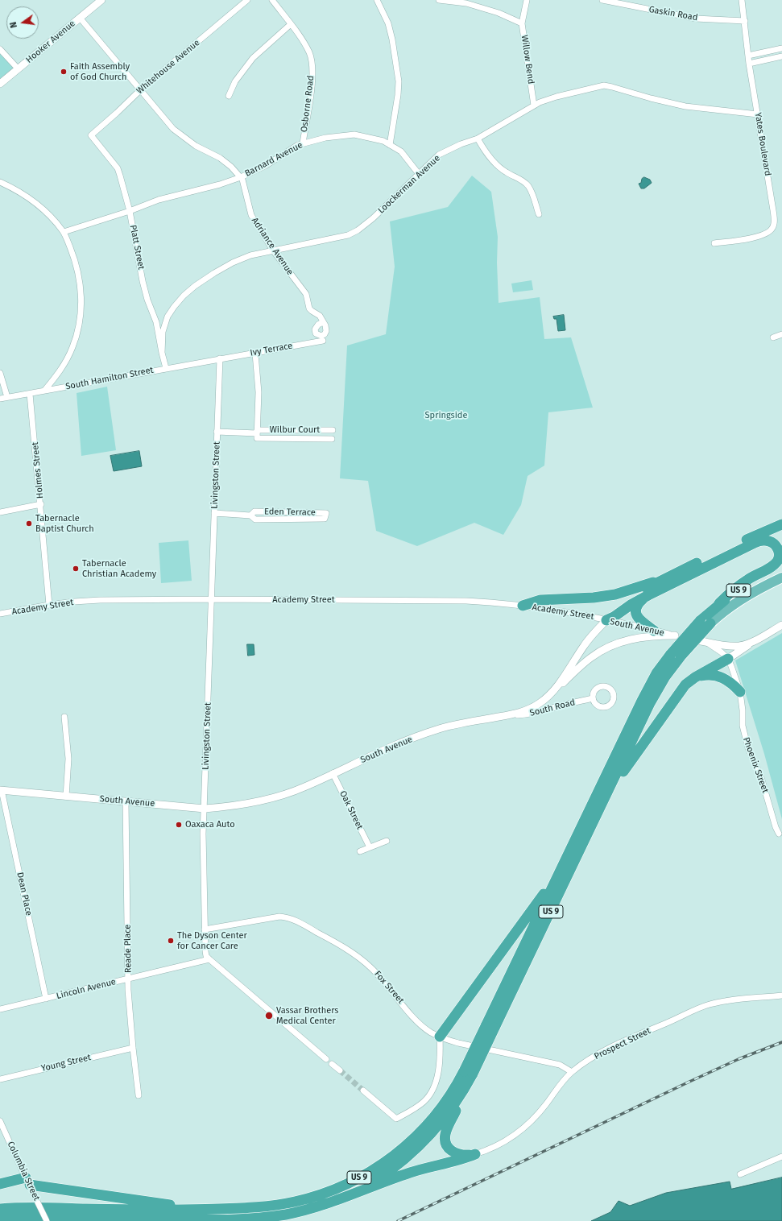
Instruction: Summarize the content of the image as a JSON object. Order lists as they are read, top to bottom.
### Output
{
  "streets": {
    "highway": ["US 9"],
    "street": [
      "Gaskin Road",
      "Hooker Avenue",
      "Willow Bend",
      "Whitehouse Avenue",
      "Osborne Road",
      "Yates Boulevard",
      "Barnard Avenue",
      "Loockerman Avenue",
      "Adriance Avenue",
      "Platt Street",
      "Ivy Terrace",
      "South Hamilton Street",
      "Wilbur Court",
      "Holmes Street",
      "Livingston Street",
      "Eden Terrace",
      "Academy Street",
      "South Avenue",
      "South Road",
      "Phoenix Street",
      "Oak Street",
      "Dean Place",
      "Reade Place",
      "Fox Street",
      "Lincoln Avenue",
      "Prospect Street",
      "Young Street",
      "Columbia Street"
    ]
  },
  "crossings": [
    ["Gaskin Road", "Yates Boulevard"],
    ["Hooker Avenue", "Adriance Avenue"],
    ["Willow Bend", "Loockerman Avenue"],
    ["Whitehouse Avenue", "Adriance Avenue"],
    ["Whitehouse Avenue", "Platt Street"],
    ["Osborne Road", "Barnard Avenue"],
    ["Yates Boulevard", "Loockerman Avenue"],
    ["Barnard Avenue", "Loockerman Avenue"],
    ["Barnard Avenue", "Adriance Avenue"],
    ["Barnard Avenue", "Platt Street"],
    ["Loockerman Avenue", "Adriance Avenue"],
    ["Loockerman Avenue", "Platt Street"],
    ["Platt Street", "South Hamilton Street"],
    ["Ivy Terrace", "South Hamilton Street"],
    ["Ivy Terrace", "Livingston Street"],
    ["South Hamilton Street", "Holmes Street"],
    ["South Hamilton Street", "Livingston Street"],
    ["Wilbur Court", "Livingston Street"],
    ["Holmes Street", "Academy Street"],
    ["Livingston Street", "Eden Terrace"],
    ["Livingston Street", "Academy Street"],
    ["Livingston Street", "South Avenue"],
    ["Livingston Street", "Fox Street"],
    ["Livingston Street", "Lincoln Avenue"],
    ["Academy Street", "South Avenue"],
    ["South Avenue", "South Road"],
    ["South Avenue", "Phoenix Street"],
    ["South Avenue", "Oak Street"],
    ["South Avenue", "Dean Place"],
    ["South Avenue", "Reade Place"],
    ["Dean Place", "Lincoln Avenue"],
    ["Reade Place", "Lincoln Avenue"],
    ["Reade Place", "Young Street"],
    ["Fox Street", "Prospect Street"]
  ],
  "parks": ["Springside"],
  "places": [
    "Faith Assembly of God Church",
    "Tabernacle Baptist Church",
    "Tabernacle Christian Academy",
    "Oaxaca Auto",
    "The Dyson Center for Cancer Care",
    "Vassar Brothers Medical Center"
  ],
  "north": "left"
}
